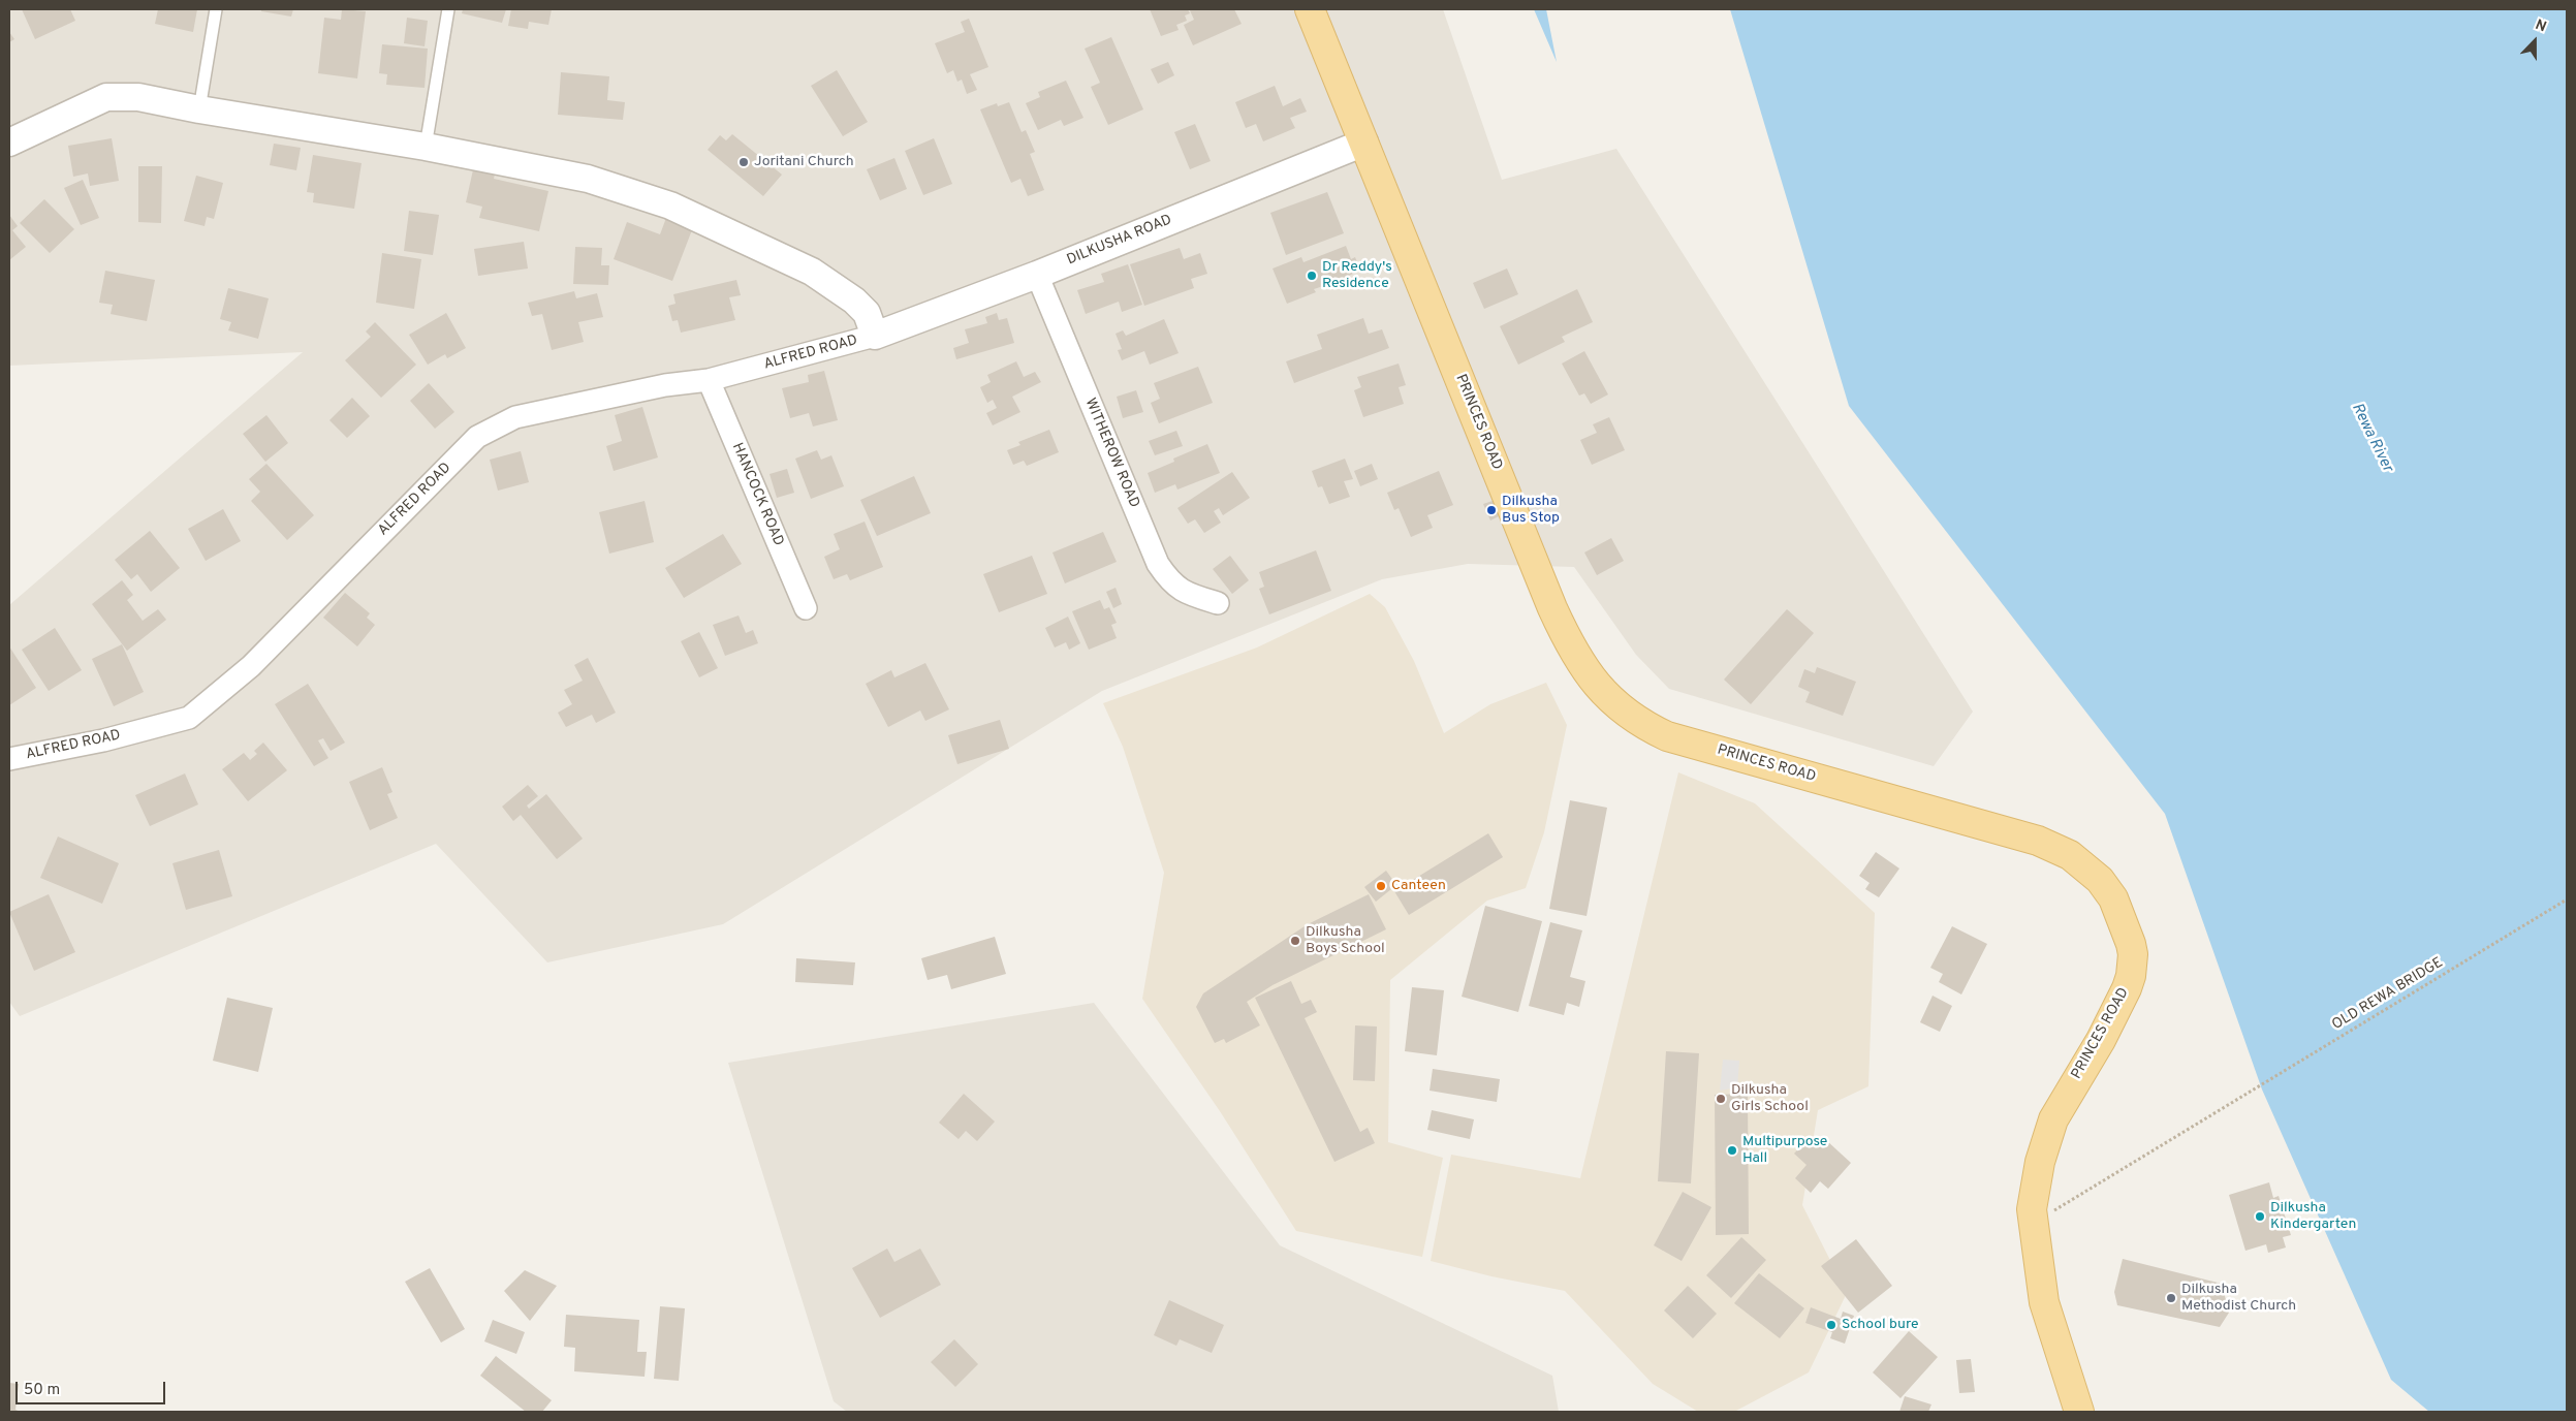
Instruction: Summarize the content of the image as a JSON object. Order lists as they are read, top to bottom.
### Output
{
  "streets": {
    "main road": ["PRINCES ROAD"],
    "street": [
      "DILKUSHA ROAD",
      "ALFRED ROAD",
      "WITHEROW ROAD",
      "HANCOCK ROAD"
    ],
    "path": ["OLD REWA BRIDGE"]
  },
  "crossings": [
    ["DILKUSHA ROAD", "ALFRED ROAD"],
    ["DILKUSHA ROAD", "PRINCES ROAD"],
    ["DILKUSHA ROAD", "WITHEROW ROAD"],
    ["ALFRED ROAD", "HANCOCK ROAD"],
    ["PRINCES ROAD", "OLD REWA BRIDGE"]
  ],
  "water": ["Rewa River"],
  "places": [
    "Joritani Church",
    "Dr Reddy's Residence",
    "Dilkusha Bus Stop",
    "Canteen",
    "Dilkusha Boys School",
    "Dilkusha Girls School",
    "Multipurpose Hall",
    "Dilkusha Kindergarten",
    "Dilkusha Methodist Church",
    "School bure"
  ],
  "scale_bar": "50 m",
  "north": "top"
}
